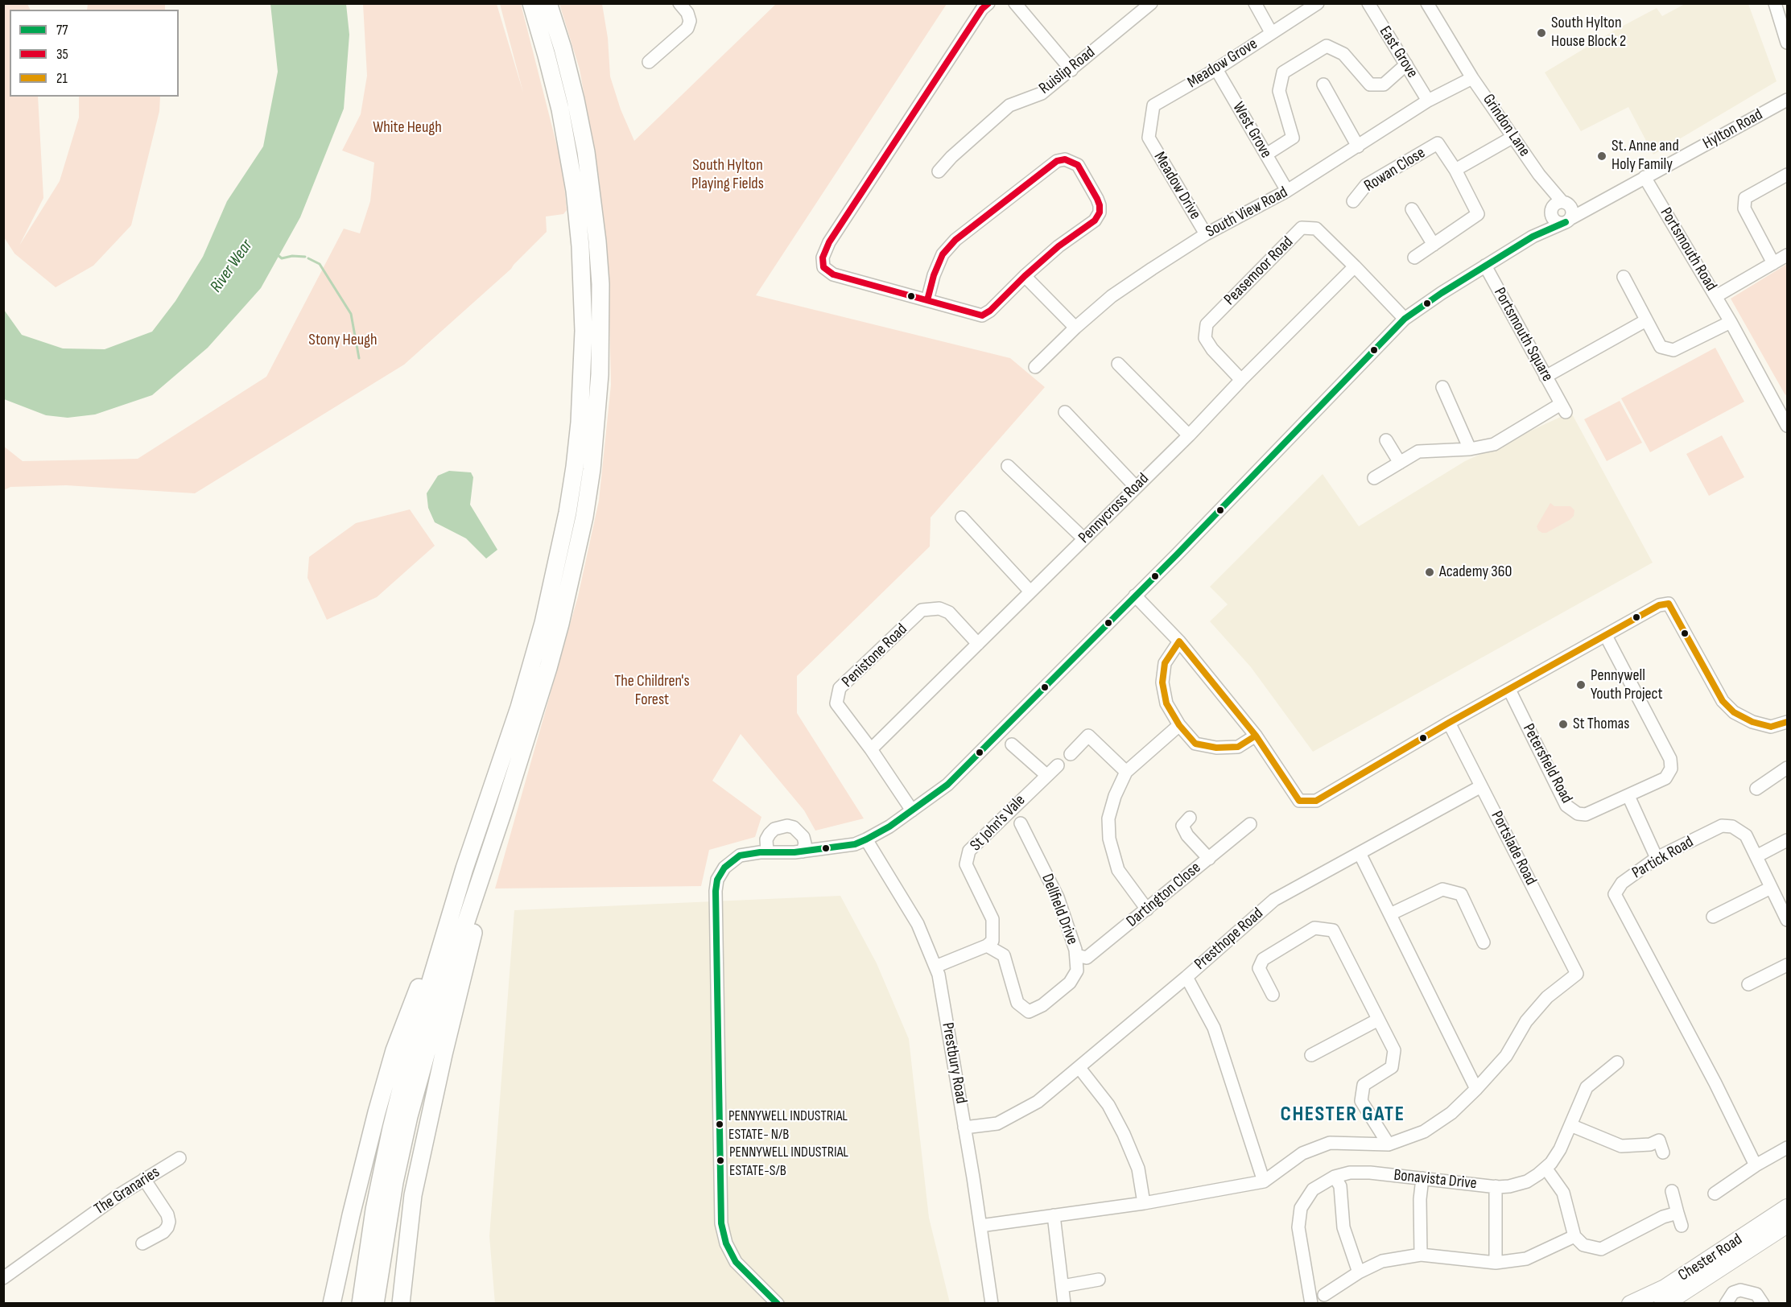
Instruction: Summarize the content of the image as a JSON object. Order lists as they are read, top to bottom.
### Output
{
  "streets": {
    "main road": ["Chester Road"],
    "street": [
      "East Grove",
      "Meadow Grove",
      "Ruislip Road",
      "Grindon Lane",
      "Hylton Road",
      "West Grove",
      "Rowan Close",
      "Meadow Drive",
      "South View Road",
      "Portsmouth Road",
      "Peasemoor Road",
      "Portsmouth Square",
      "Pennycross Road",
      "Penistone Road",
      "Petersfield Road",
      "St John's Vale",
      "Portslade Road",
      "Partick Road",
      "Dartington Close",
      "Dellfield Drive",
      "Presthope Road",
      "Prestbury Road",
      "Bonavista Drive",
      "The Granaries"
    ]
  },
  "crossings": [
    ["East Grove", "South View Road"],
    ["Meadow Grove", "West Grove"],
    ["Meadow Grove", "Meadow Drive"],
    ["Grindon Lane", "Hylton Road"],
    ["Grindon Lane", "South View Road"],
    ["Hylton Road", "Portsmouth Road"],
    ["Hylton Road", "Peasemoor Road"],
    ["Hylton Road", "Portsmouth Square"],
    ["Hylton Road", "Penistone Road"],
    ["Hylton Road", "Prestbury Road"],
    ["West Grove", "South View Road"],
    ["Meadow Drive", "South View Road"],
    ["Peasemoor Road", "Pennycross Road"],
    ["Pennycross Road", "Penistone Road"],
    ["St John's Vale", "Dellfield Drive"],
    ["Portslade Road", "Presthope Road"],
    ["Dartington Close", "Dellfield Drive"],
    ["Presthope Road", "Prestbury Road"]
  ],
  "districts": ["CHESTER GATE"],
  "water": ["River Wear"],
  "parks": [
    "White Heugh",
    "South Hylton Playing Fields",
    "Stony Heugh",
    "The Children's Forest"
  ],
  "places": [
    "South Hylton House Block 2",
    "St. Anne and Holy Family",
    "Academy 360",
    "Pennywell Youth Project",
    "St Thomas",
    "PENNYWELL INDUSTRIAL ESTATE- N/B",
    "PENNYWELL INDUSTRIAL ESTATE-S/B"
  ],
  "lines": ["transit line 35", "transit line 77", "transit line 21"],
  "legend": ["77", "35", "21"]
}
